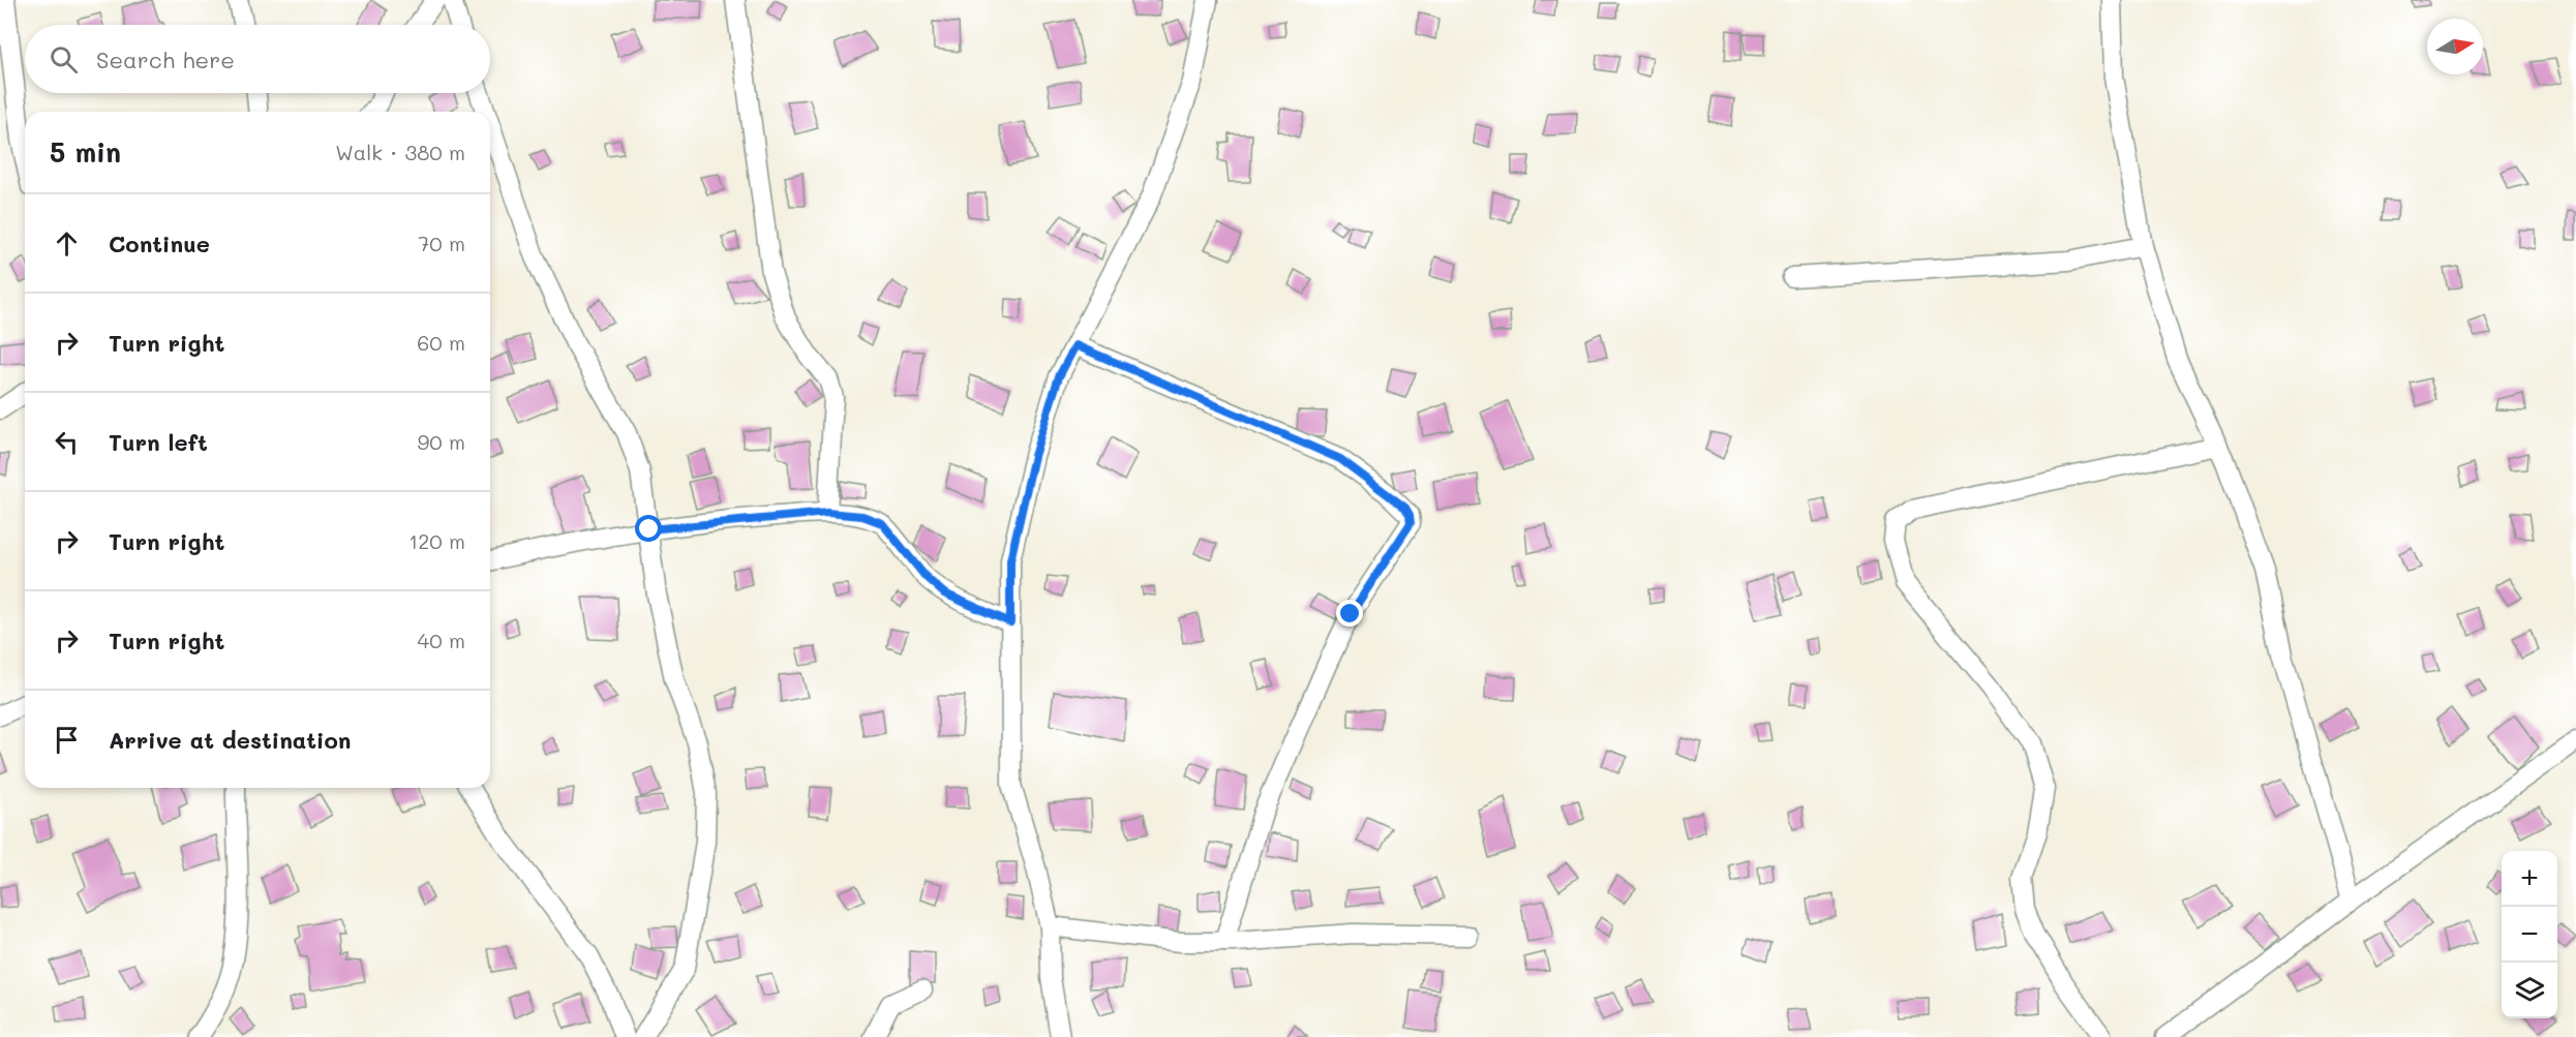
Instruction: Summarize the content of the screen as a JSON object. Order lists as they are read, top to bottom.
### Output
{
  "north": "right",
  "page": {
    "search": "Search here",
    "heading": ["5 min", "Walk · 380 m"],
    "list": [
      ["Continue", "70 m"],
      ["Turn right", "60 m"],
      ["Turn left", "90 m"],
      ["Turn right", "120 m"],
      ["Turn right", "40 m"],
      "Arrive at destination"
    ],
    "map_buttons": ["+", "−"]
  }
}
